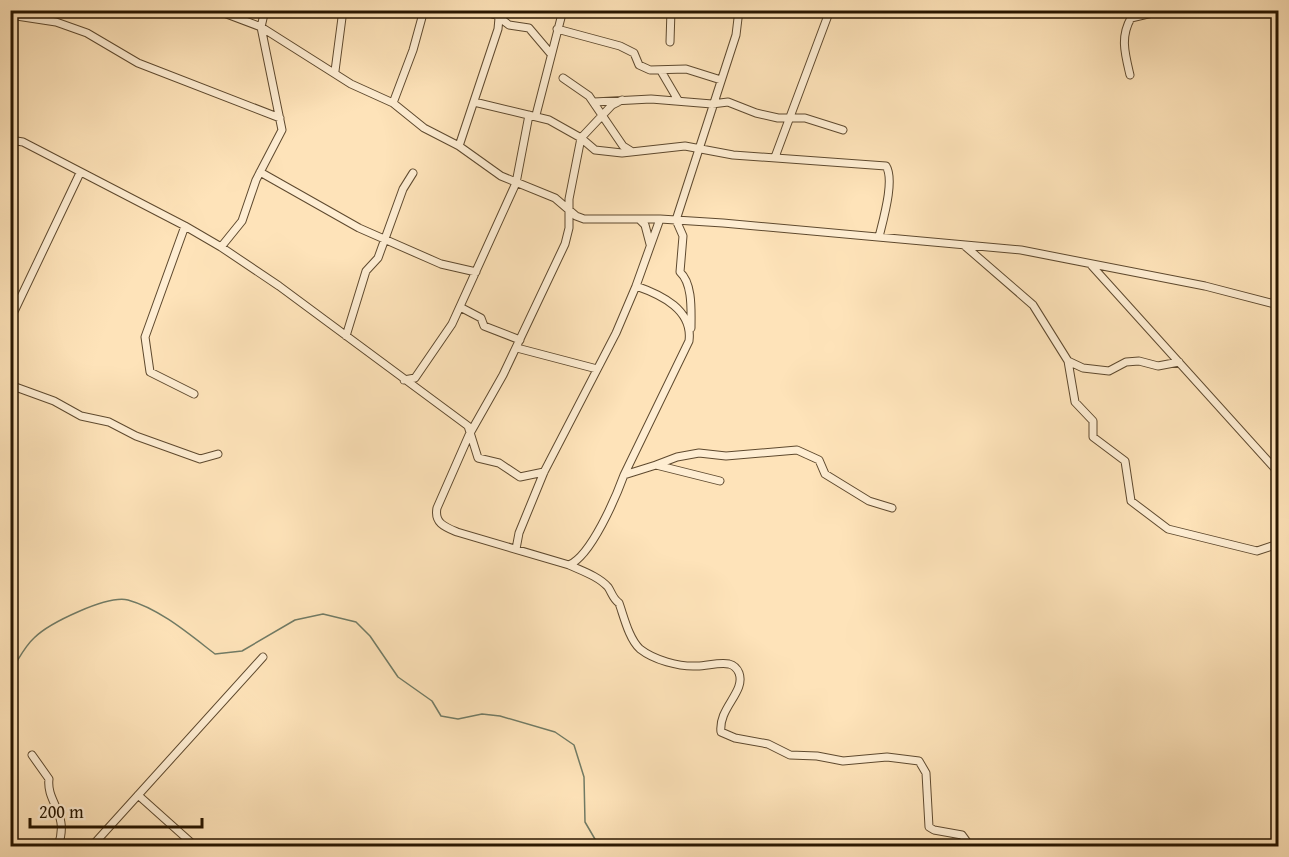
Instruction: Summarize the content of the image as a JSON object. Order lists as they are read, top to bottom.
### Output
{
  "scale_bar": "200 m"
}
